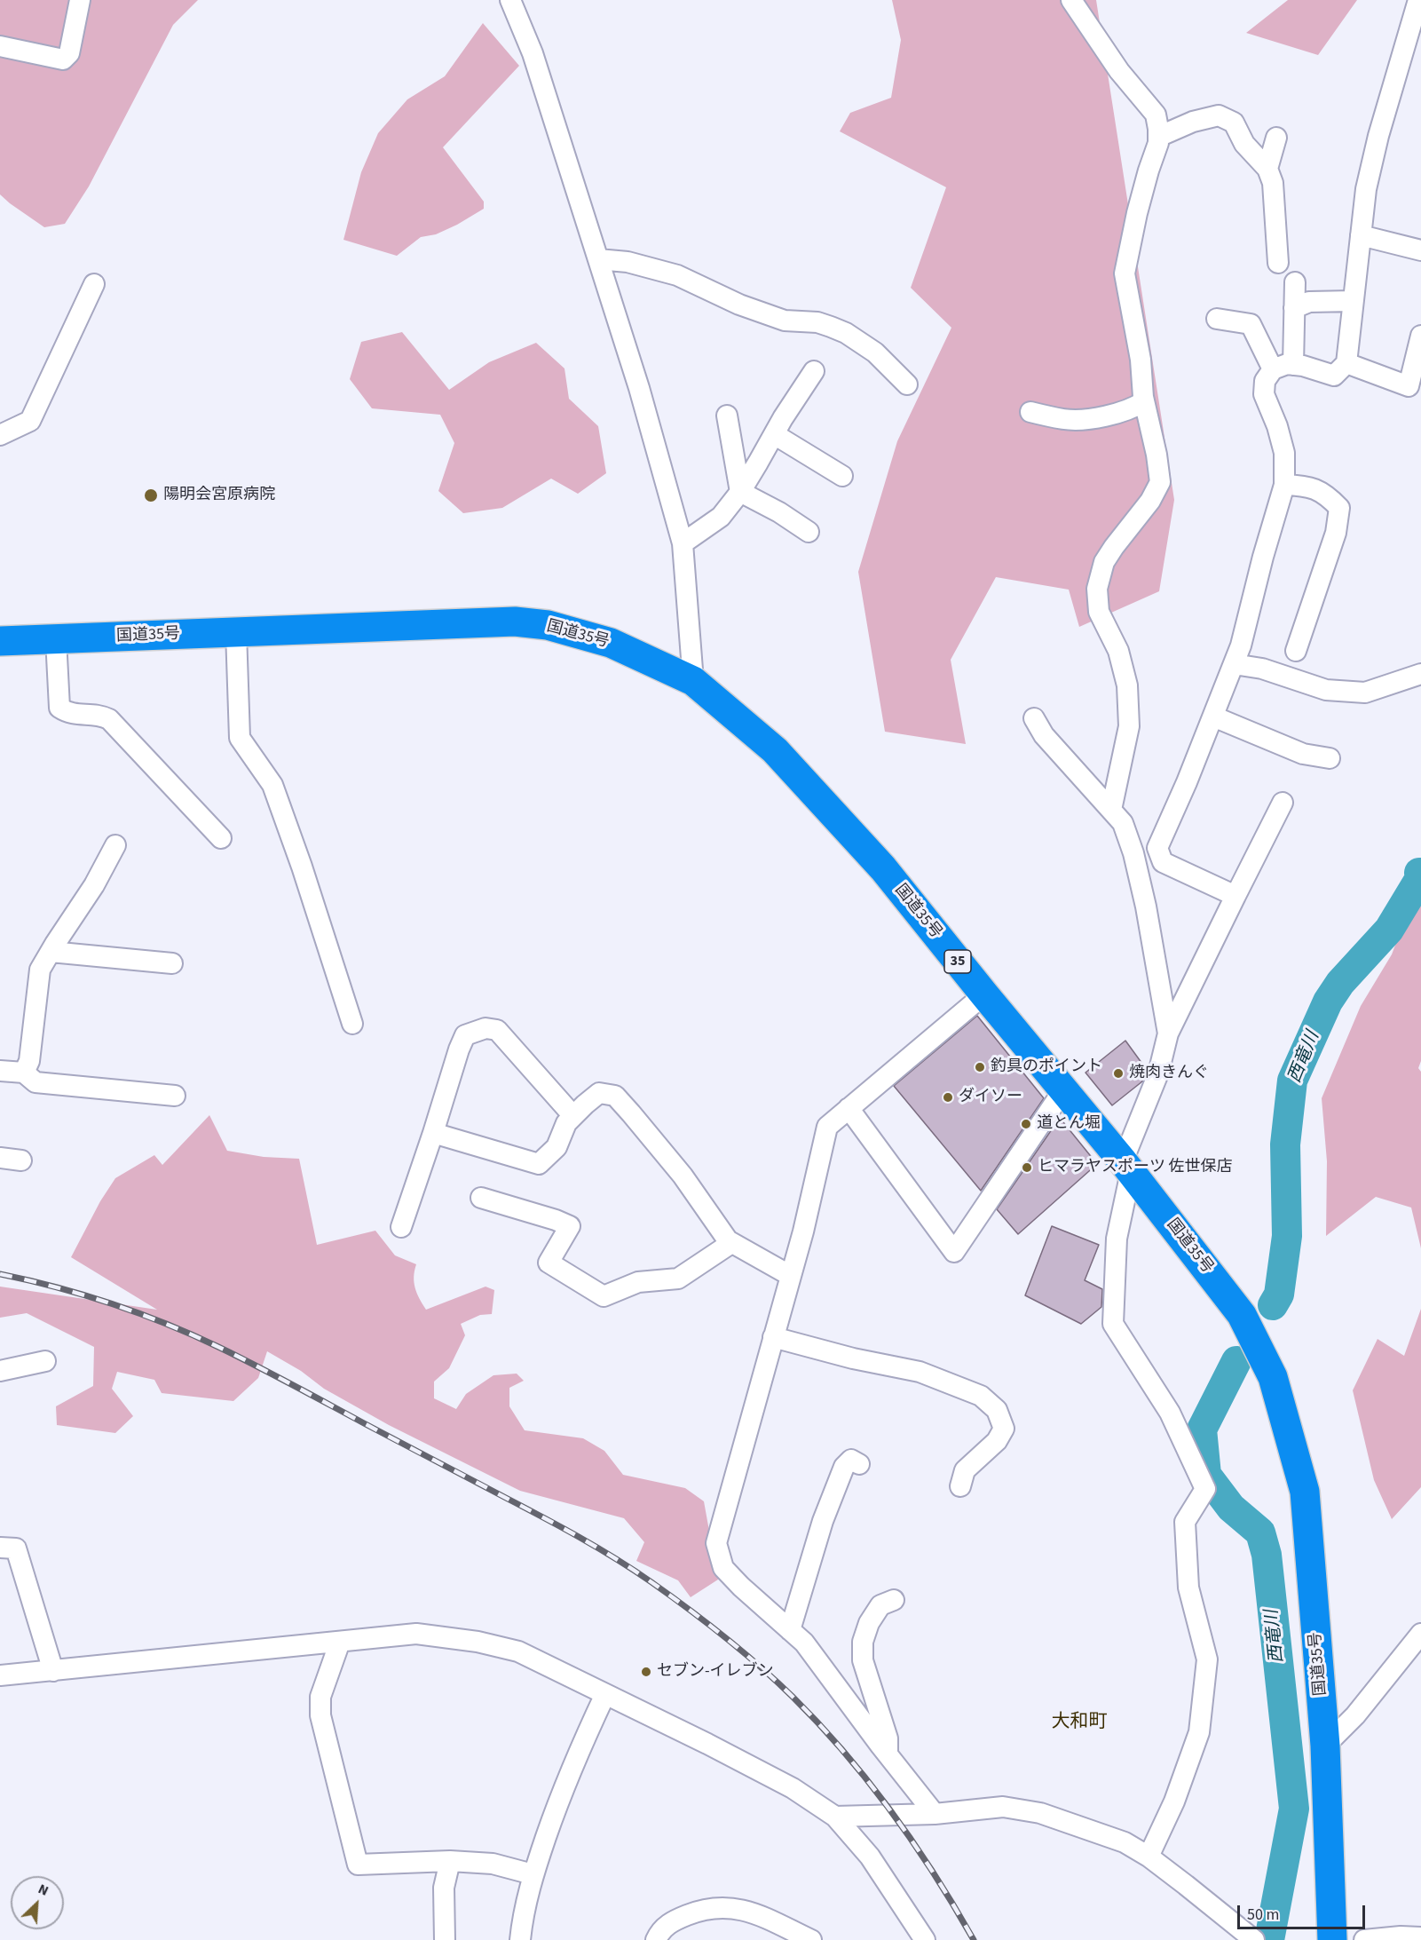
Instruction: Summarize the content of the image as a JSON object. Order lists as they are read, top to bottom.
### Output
{
  "streets": {
    "highway": ["国道35号", "35"]
  },
  "districts": ["大和町"],
  "water": ["西竜川"],
  "places": [
    "陽明会宮原病院",
    "釣具のポイント",
    "焼肉きんぐ",
    "ダイソー",
    "道とん堀",
    "ヒマラヤスポーツ 佐世保店",
    "セブン-イレブン"
  ],
  "scale_bar": "50 m",
  "north": "top right"
}
